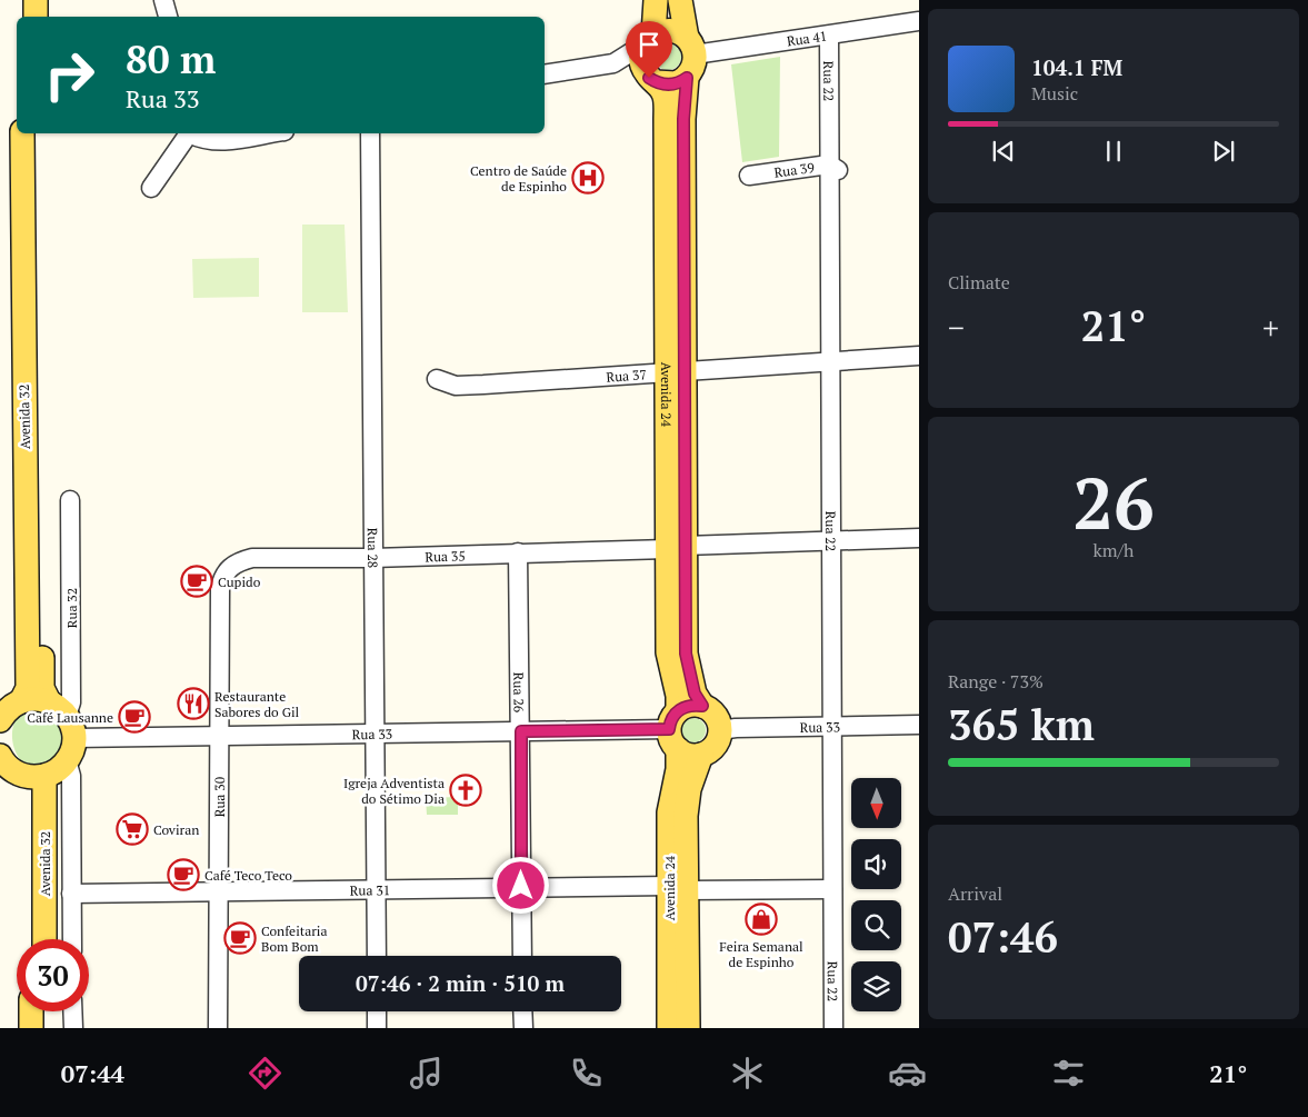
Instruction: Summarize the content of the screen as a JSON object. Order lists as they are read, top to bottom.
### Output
{
  "streets": {
    "main road": ["Avenida 24", "Avenida 32"],
    "street": [
      "Rua 41",
      "Rua 22",
      "Rua 39",
      "Rua 37",
      "Rua 28",
      "Rua 35",
      "Rua 32",
      "Rua 26",
      "Rua 33",
      "Rua 30",
      "Rua 31"
    ]
  },
  "crossings": [
    ["Rua 41", "Rua 22"],
    ["Rua 41", "Avenida 24"],
    ["Rua 22", "Rua 39"],
    ["Rua 22", "Rua 37"],
    ["Rua 22", "Rua 35"],
    ["Rua 22", "Rua 33"],
    ["Rua 22", "Rua 31"],
    ["Rua 37", "Avenida 24"],
    ["Avenida 24", "Rua 35"],
    ["Avenida 24", "Rua 33"],
    ["Avenida 24", "Rua 31"],
    ["Avenida 32", "Rua 32"],
    ["Avenida 32", "Rua 33"],
    ["Rua 28", "Rua 35"],
    ["Rua 28", "Rua 33"],
    ["Rua 28", "Rua 31"],
    ["Rua 35", "Rua 26"],
    ["Rua 35", "Rua 30"],
    ["Rua 26", "Rua 33"],
    ["Rua 26", "Rua 31"],
    ["Rua 33", "Rua 30"],
    ["Rua 30", "Rua 31"]
  ],
  "places": {
    "hospital": ["Centro de Saúde de Espinho"],
    "cafe": [
      "Cupido",
      "Café Lausanne",
      "Café Teco Teco",
      "Confeitaria Bom Bom"
    ],
    "restaurant": ["Restaurante Sabores do Gil"],
    "church": ["Igreja Adventista do Sétimo Dia"],
    "supermarket": ["Coviran"],
    "shop": ["Feira Semanal de Espinho"]
  },
  "north": "bottom",
  "page": {
    "turn": ["80 m", "Rua 33"],
    "song": ["104.1 FM", "Music"],
    "tile": [
      "Climate",
      ["26", "km/h"],
      ["Range · 73%", "365 km"],
      ["Arrival", "07:46"]
    ],
    "heat": ["−", "21°", "+"],
    "limit": "30",
    "trip": "07:46 · 2 min · 510 m",
    "tabs": ["07:44", "21°"]
  }
}
